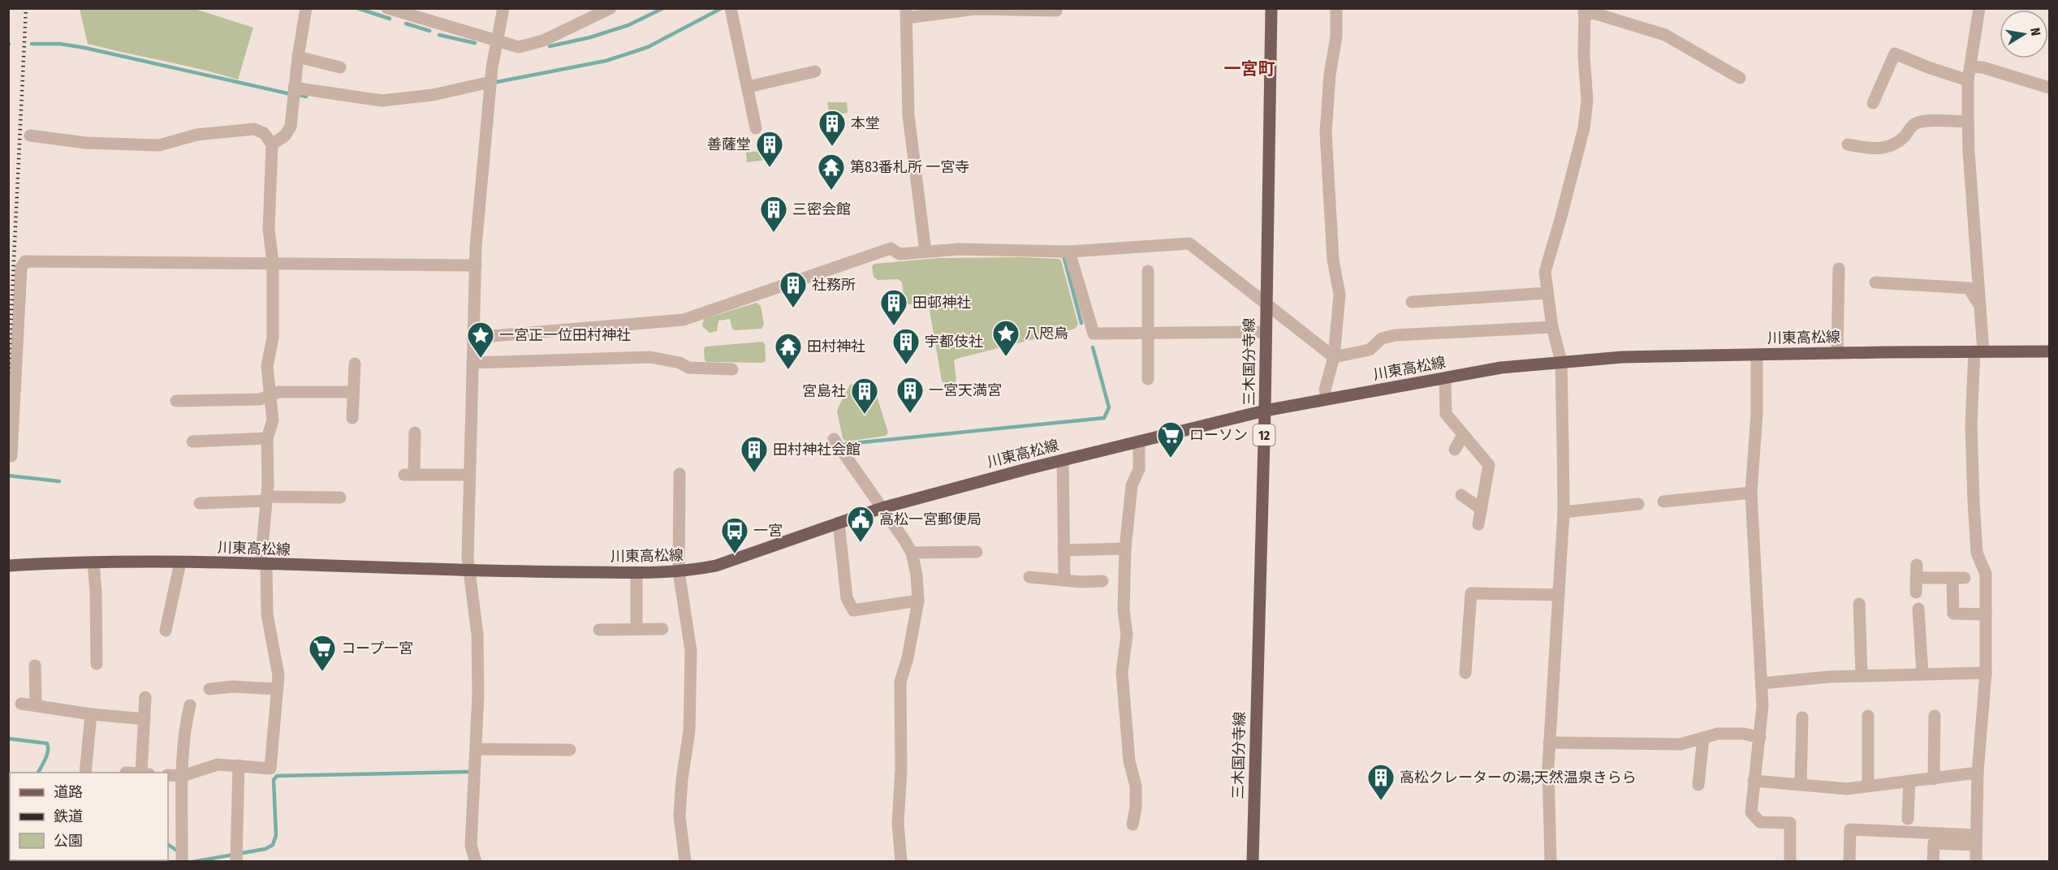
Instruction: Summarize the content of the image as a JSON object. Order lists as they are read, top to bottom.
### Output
{
  "streets": {
    "main road": ["川東高松線", "三木国分寺線", "12"]
  },
  "crossings": [
    ["川東高松線", "三木国分寺線"]
  ],
  "districts": ["一宮町"],
  "places": {
    "building": [
      "本堂",
      "善薩堂",
      "三密会館",
      "社務所",
      "田邨神社",
      "宇都伎社",
      "一宮天満宮",
      "宮島社",
      "田村神社会館",
      "高松クレーターの湯;天然温泉きらら"
    ],
    "temple": ["第83番札所 一宮寺", "田村神社"],
    "place": ["八咫烏", "一宮正一位田村神社"],
    "supermarket": ["ローソン", "コープ一宮"],
    "public building": ["高松一宮郵便局"],
    "bus stop": ["一宮"]
  },
  "legend": ["道路", "鉄道", "公園"],
  "north": "right"
}
